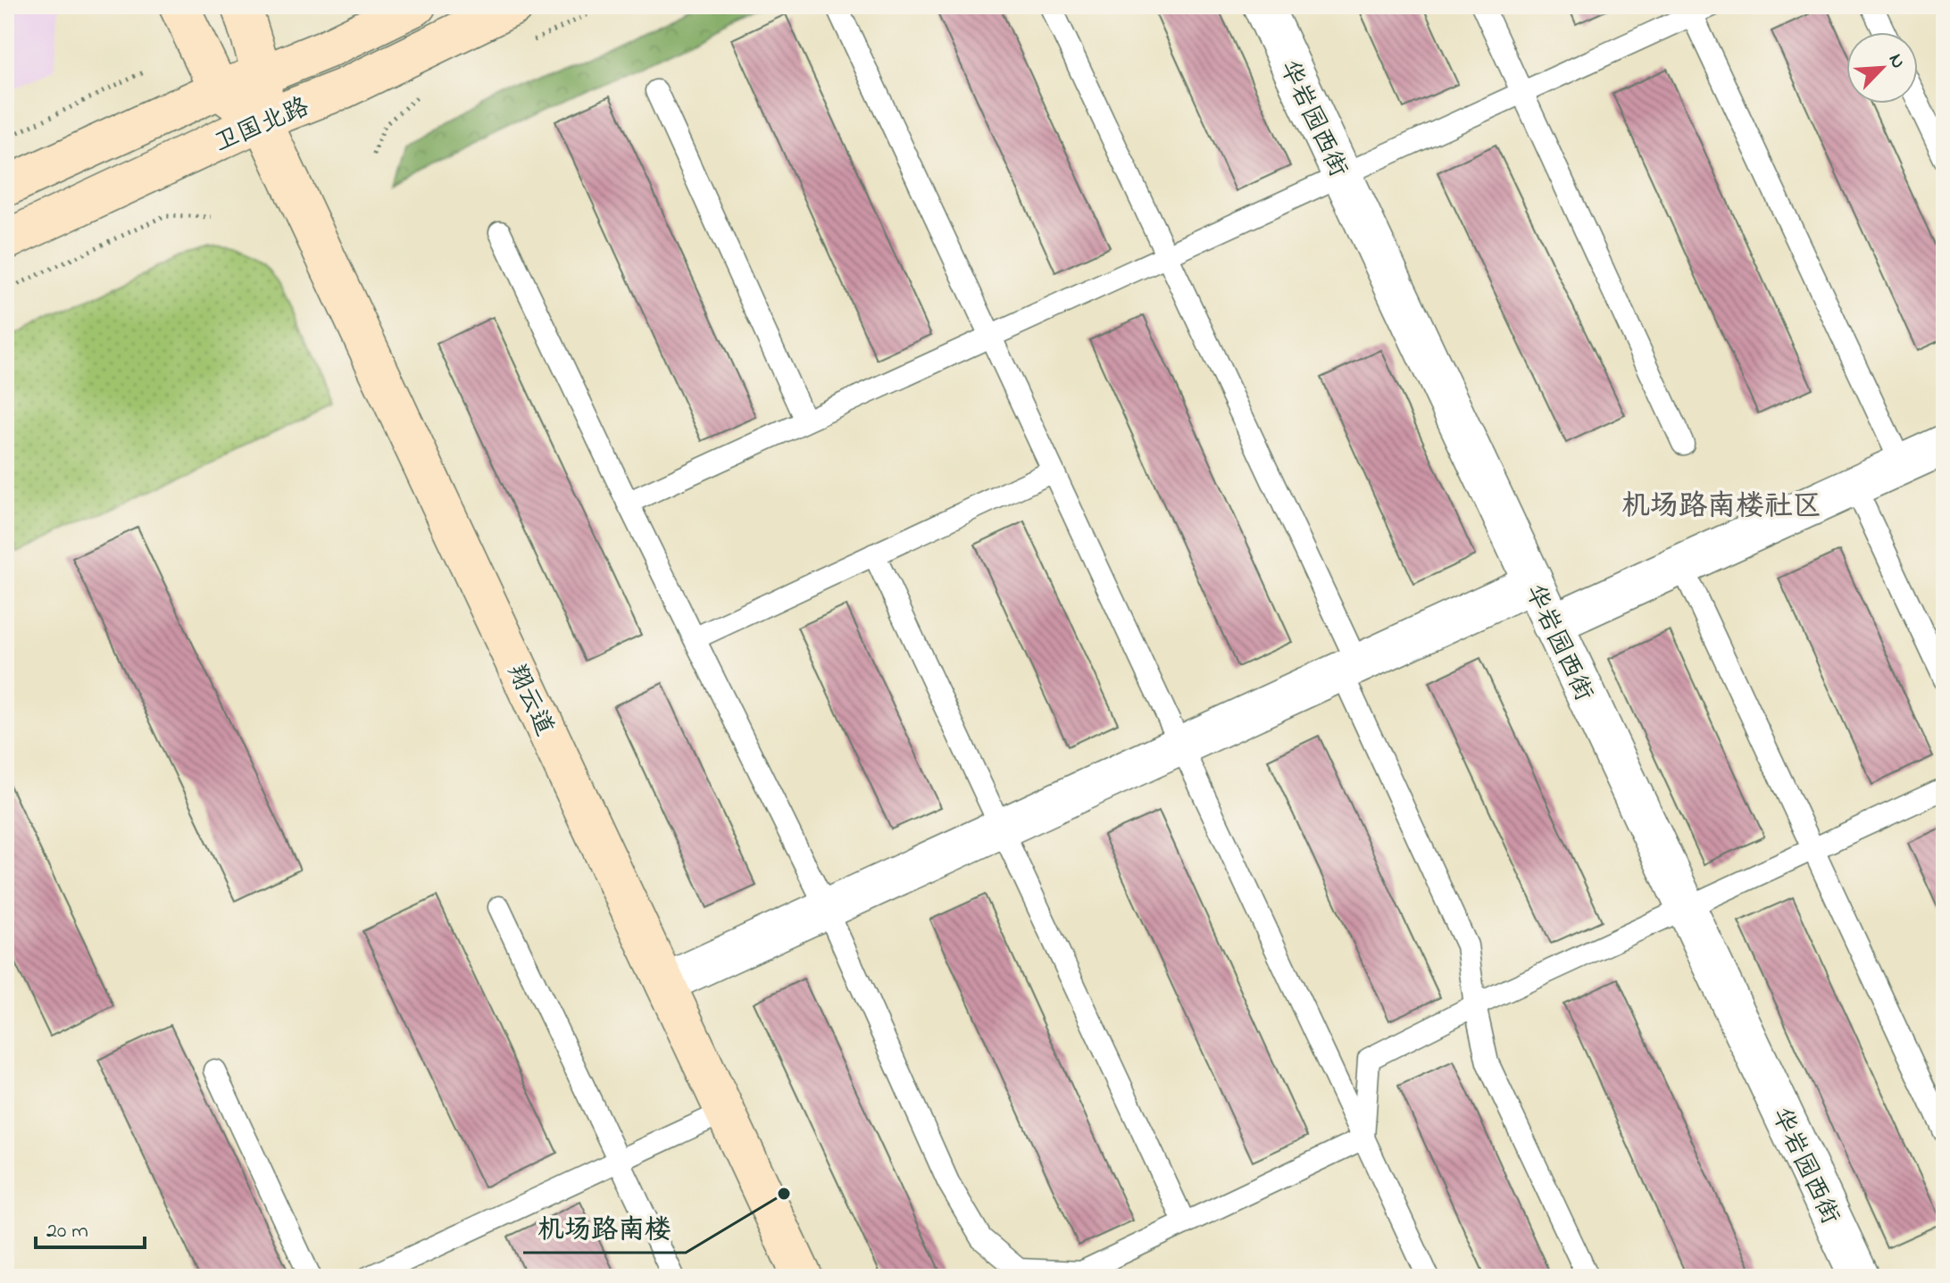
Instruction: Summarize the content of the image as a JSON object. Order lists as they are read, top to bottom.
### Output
{
  "streets": {
    "main road": ["卫国北路", "翔云道"],
    "street": ["华岩园西街"]
  },
  "crossings": [
    ["卫国北路", "翔云道"]
  ],
  "districts": ["机场路南楼社区"],
  "places": ["机场路南楼"],
  "scale_bar": "20 m",
  "north": "top right"
}
